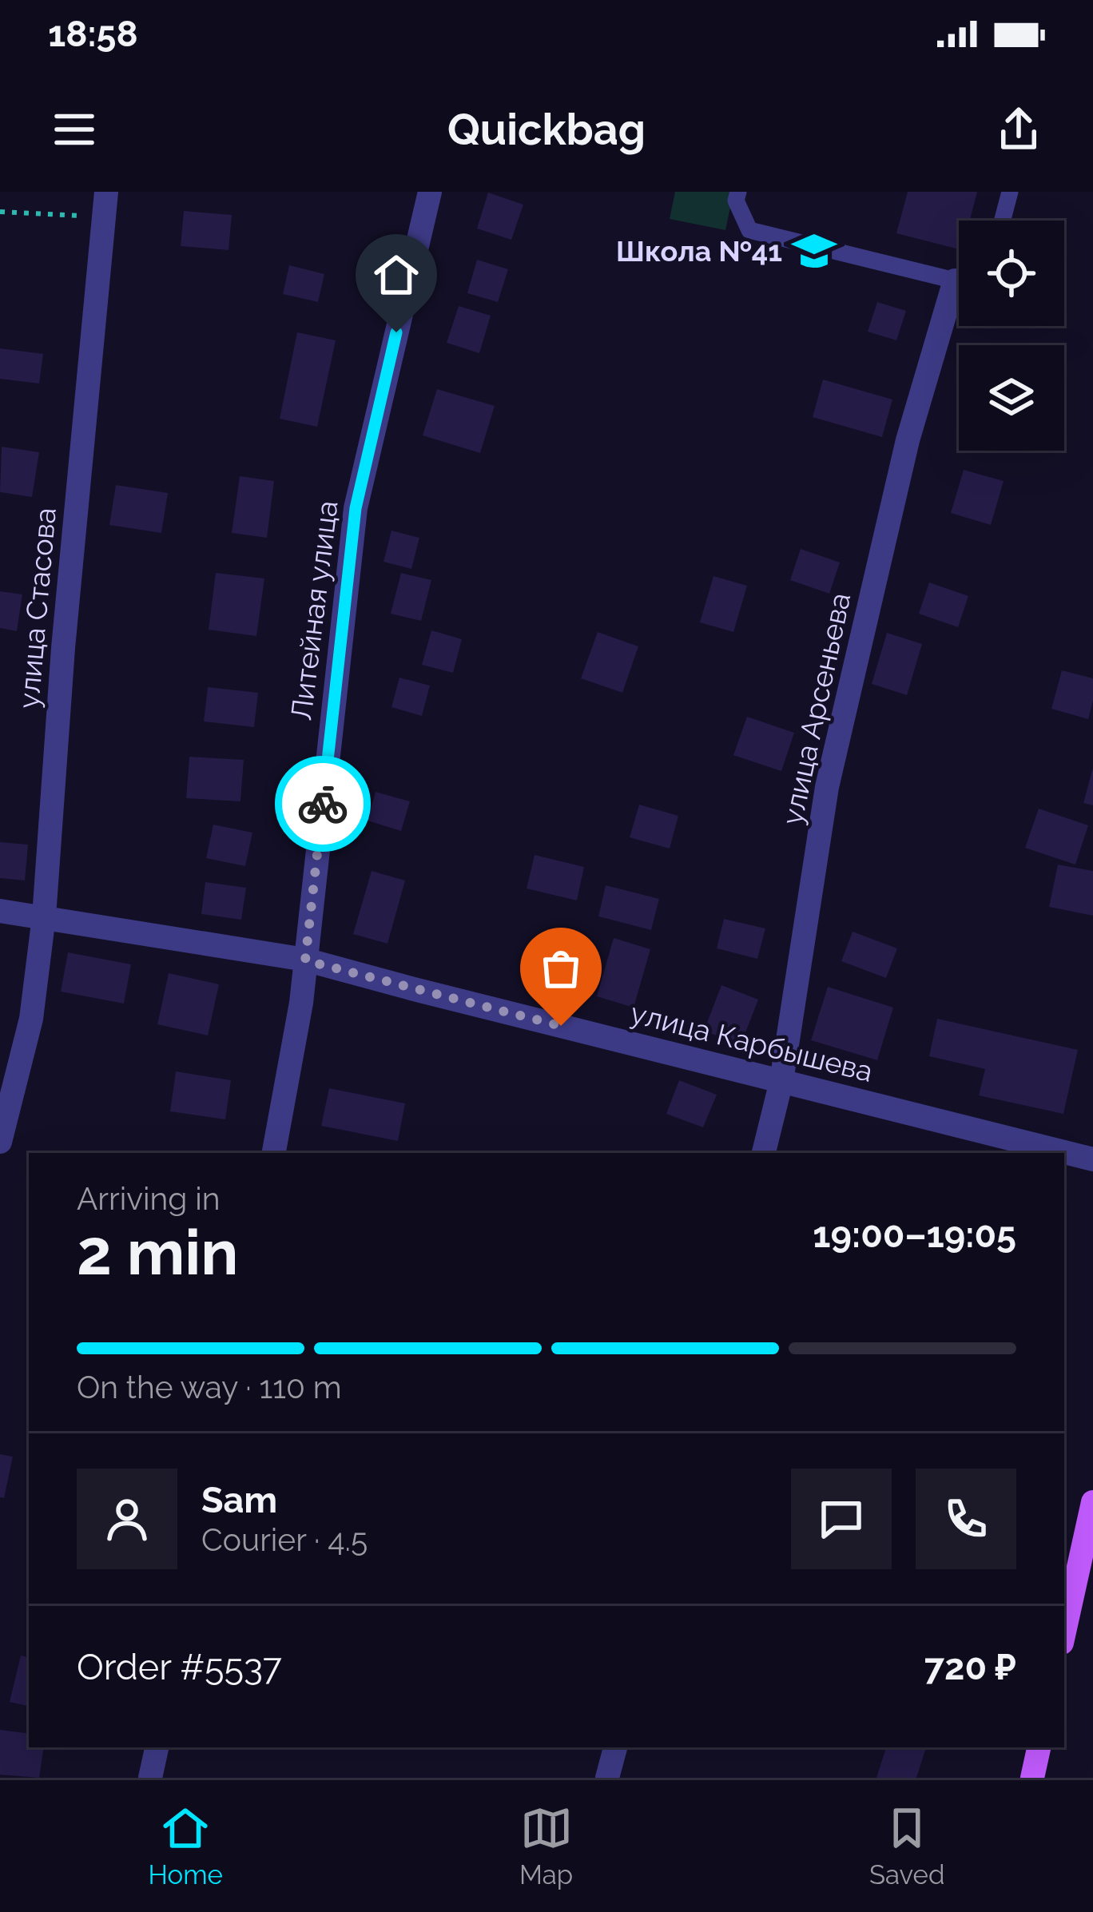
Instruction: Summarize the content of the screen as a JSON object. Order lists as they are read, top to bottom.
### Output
{
  "streets": {
    "street": [
      "улица Стасова",
      "Литейная улица",
      "улица Арсеньева",
      "улица Карбышева"
    ]
  },
  "crossings": [
    ["улица Стасова", "улица Карбышева"],
    ["Литейная улица", "улица Карбышева"],
    ["улица Арсеньева", "улица Карбышева"]
  ],
  "places": {
    "school or university": ["Школа №41"]
  },
  "page": {
    "status": "18:58",
    "header": "Quickbag",
    "heading": ["2 min", "Arriving in", "19:00–19:05"],
    "panel": [
      "Sam",
      "Courier · 4.5",
      "Order #5537",
      "720 ₽"
    ],
    "bar": "On the way · 110 m",
    "tabs": ["Home", "Map", "Saved"]
  }
}
